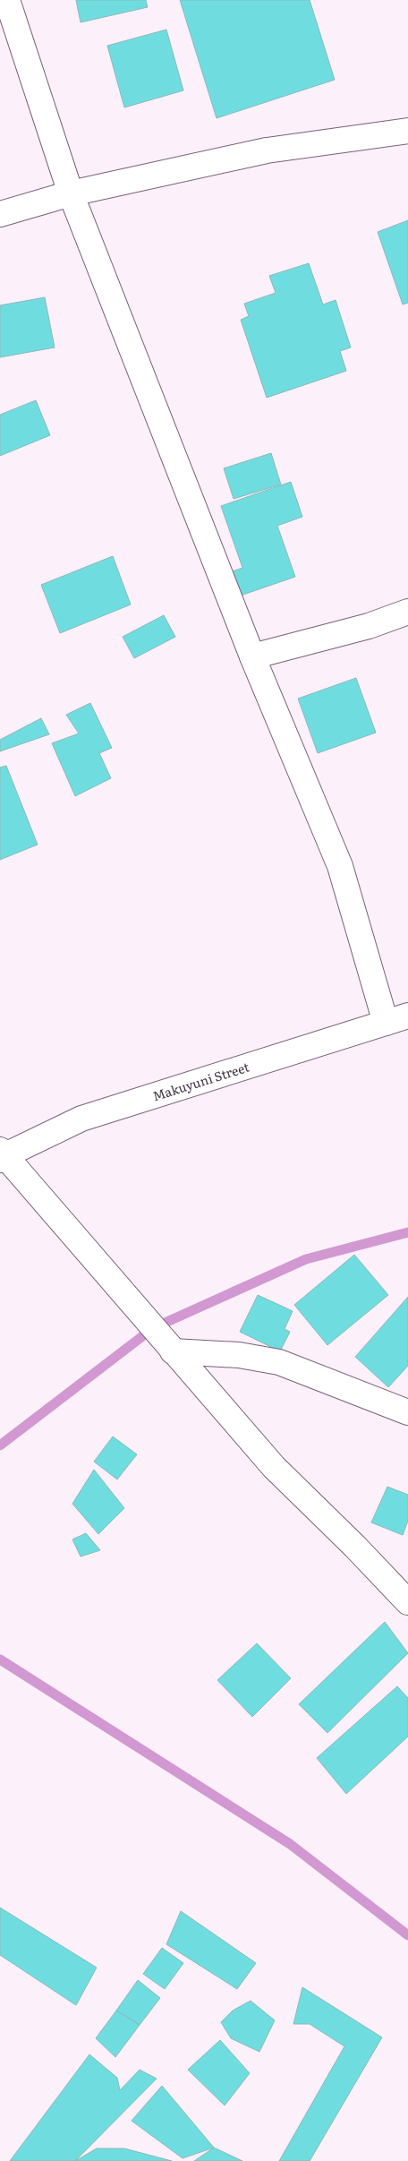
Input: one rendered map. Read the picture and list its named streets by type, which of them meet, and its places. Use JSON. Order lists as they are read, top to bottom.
{
  "streets": {
    "street": ["Makuyuni Street"]
  }
}
